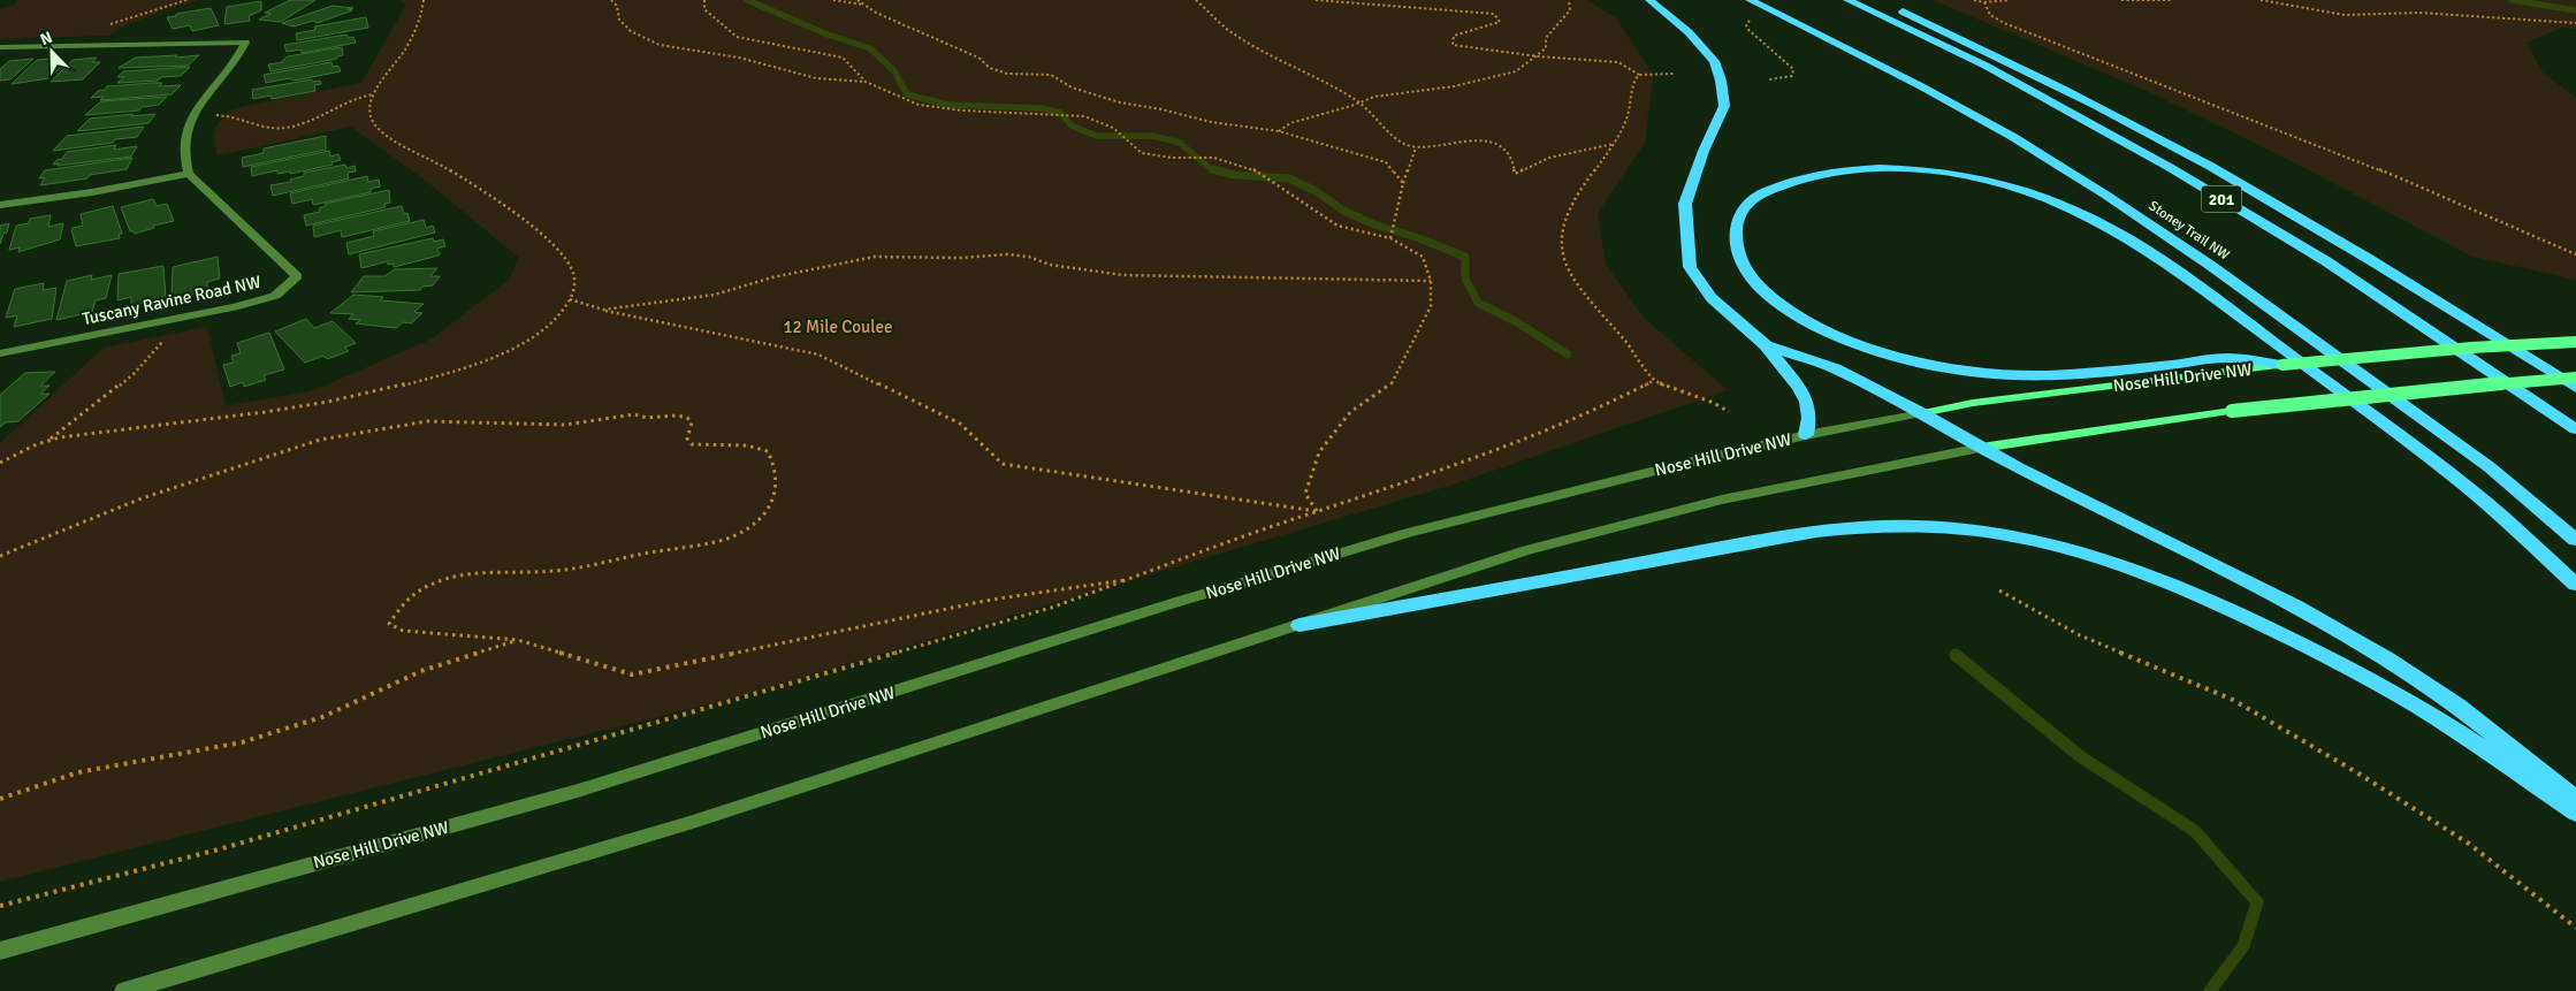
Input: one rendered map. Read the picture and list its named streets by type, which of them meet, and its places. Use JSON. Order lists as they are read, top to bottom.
{
  "streets": {
    "highway": ["201", "Stoney Trail NW"],
    "main road": ["Nose Hill Drive NW"],
    "street": ["Tuscany Ravine Road NW"]
  },
  "parks": ["12 Mile Coulee"],
  "north": "top left"
}
